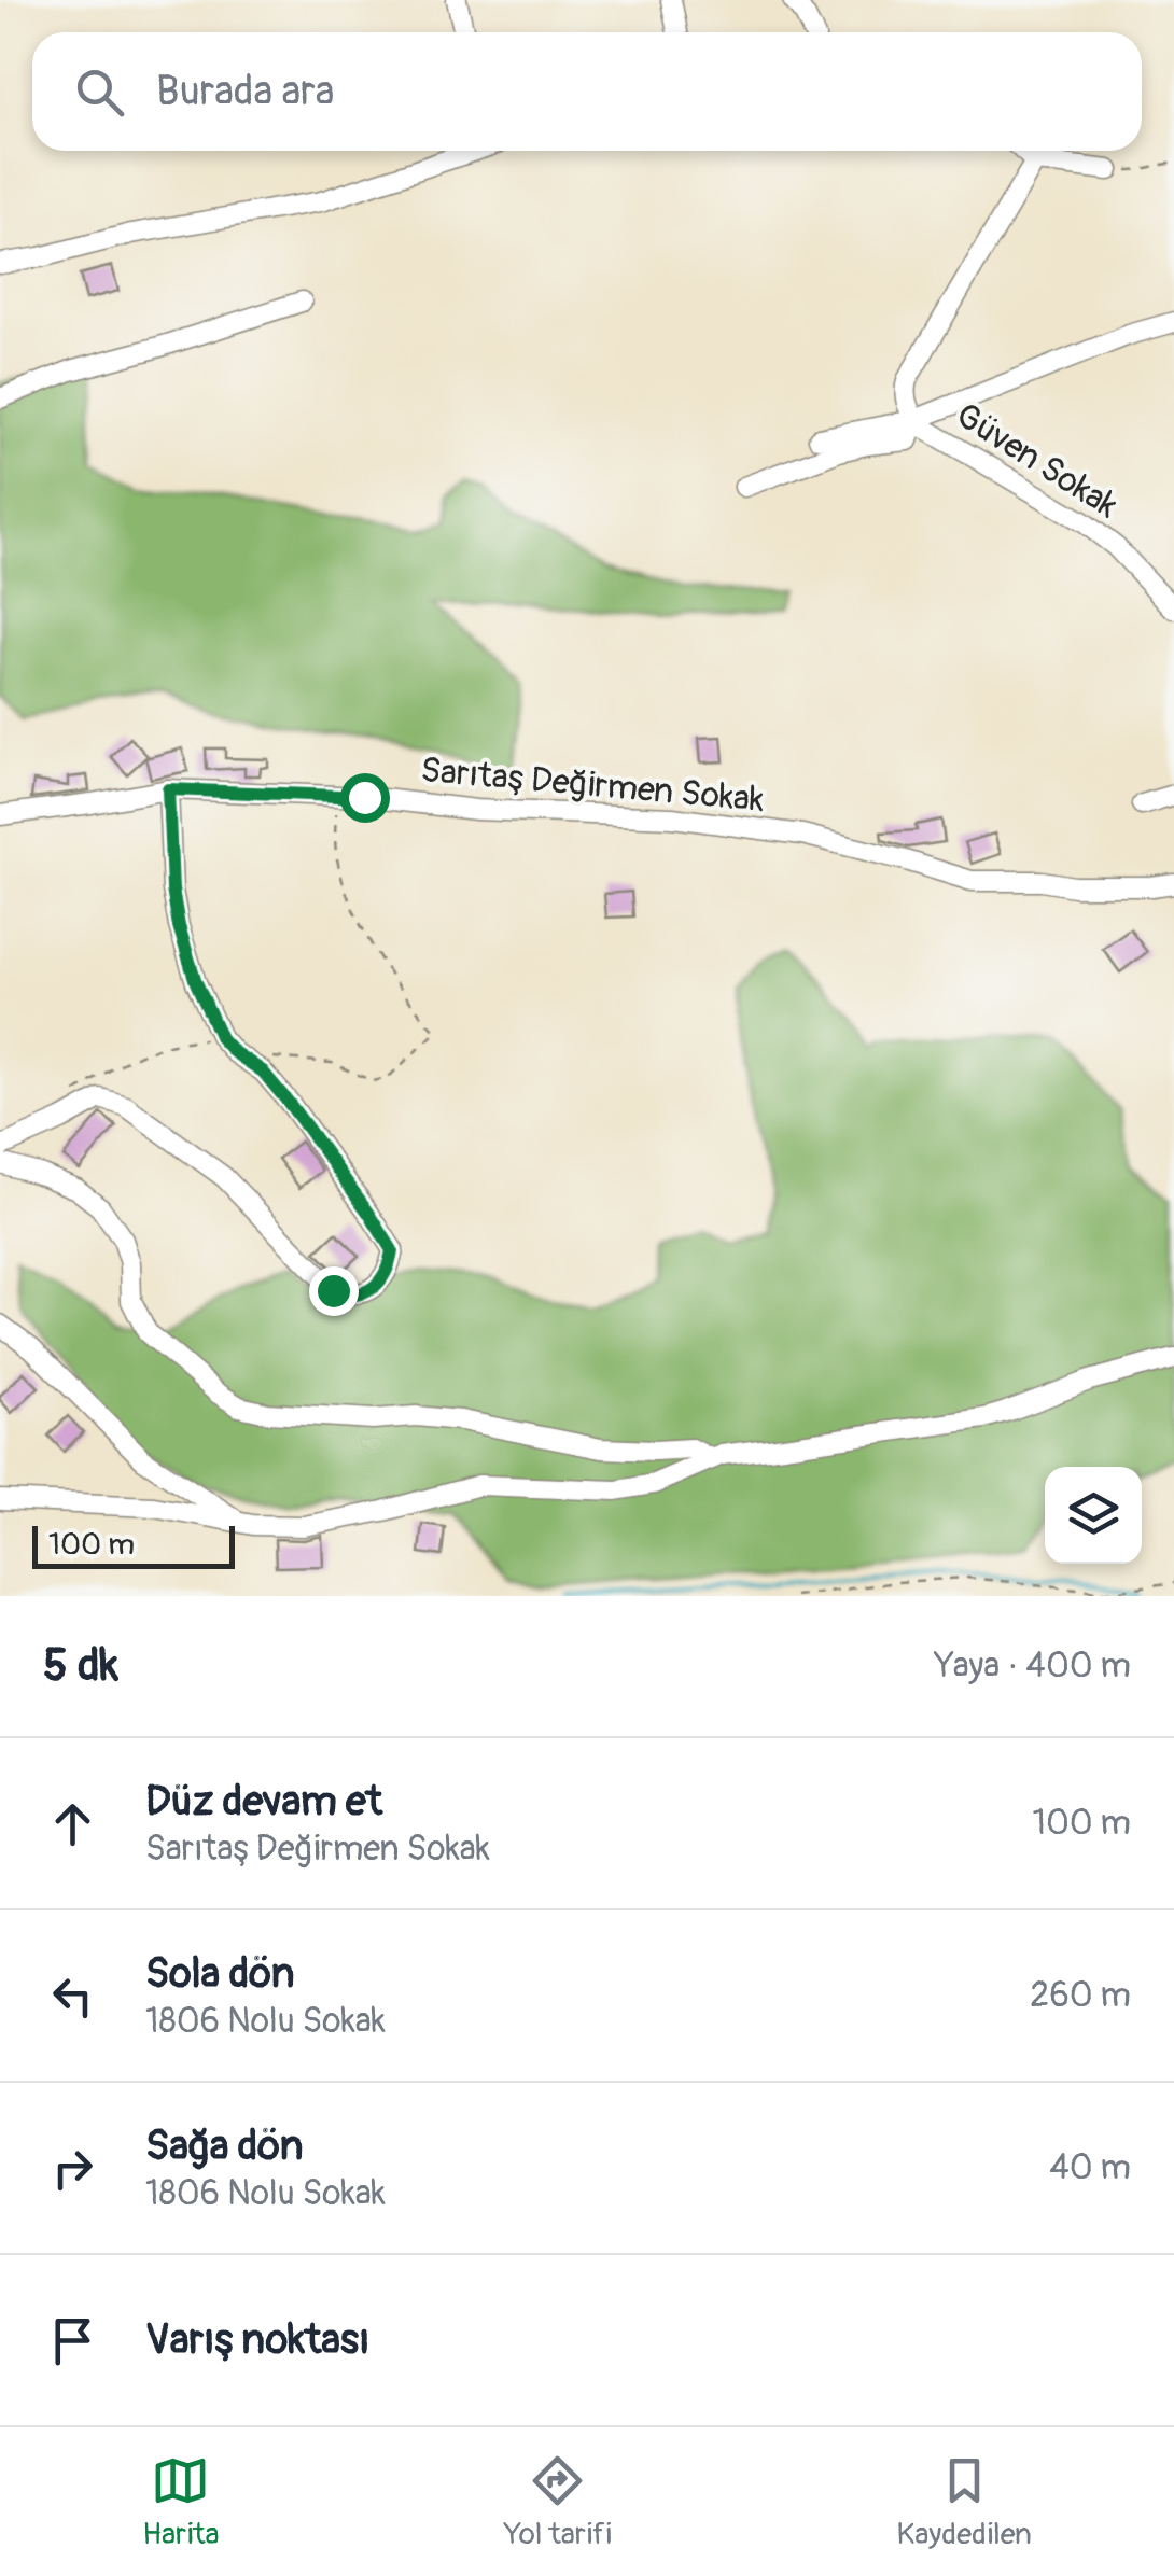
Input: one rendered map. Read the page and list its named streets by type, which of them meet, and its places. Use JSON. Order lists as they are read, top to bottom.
{
  "streets": {
    "street": ["Güven Sokak", "Sarıtaş Değirmen Sokak"]
  },
  "scale_bar": "100 m",
  "page": {
    "search": "Burada ara",
    "scale": "100 m",
    "heading": ["5 dk", "Yaya · 400 m"],
    "list": [
      ["Düz devam et", "Sarıtaş Değirmen Sokak", "100 m"],
      ["Sola dön", "1806 Nolu Sokak", "260 m"],
      ["Sağa dön", "1806 Nolu Sokak", "40 m"],
      "Varış noktası"
    ],
    "nav": ["Harita", "Yol tarifi", "Kaydedilen"]
  }
}
